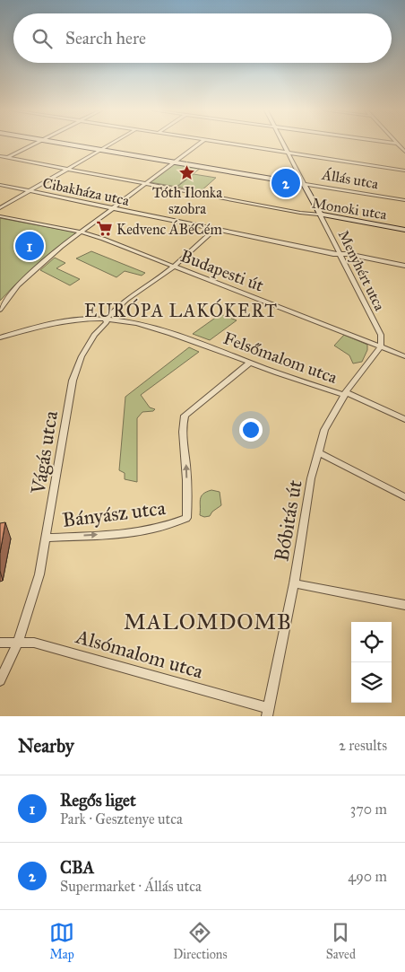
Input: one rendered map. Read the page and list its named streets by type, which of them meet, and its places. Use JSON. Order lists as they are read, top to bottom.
{
  "streets": {
    "street": [
      "Állás utca",
      "Cibakháza utca",
      "Monoki utca",
      "Budapesti út",
      "Menyhért utca",
      "Felsőmalom utca",
      "Vágás utca",
      "Bányász utca",
      "Bóbitás út",
      "Alsómalom utca"
    ]
  },
  "crossings": [
    ["Állás utca", "Menyhért utca"],
    ["Cibakháza utca", "Menyhért utca"],
    ["Cibakháza utca", "Vágás utca"],
    ["Monoki utca", "Menyhért utca"],
    ["Budapesti út", "Menyhért utca"],
    ["Budapesti út", "Vágás utca"],
    ["Budapesti út", "Bóbitás út"],
    ["Menyhért utca", "Bóbitás út"],
    ["Felsőmalom utca", "Vágás utca"],
    ["Felsőmalom utca", "Bányász utca"],
    ["Felsőmalom utca", "Bóbitás út"],
    ["Vágás utca", "Bányász utca"],
    ["Vágás utca", "Alsómalom utca"],
    ["Bóbitás út", "Alsómalom utca"]
  ],
  "one_way": ["Bányász utca"],
  "districts": ["EURÓPA LAKÓKERT", "MALOMDOMB"],
  "places": {
    "place": ["Tóth Ilonka szobra"],
    "supermarket": ["Kedvenc ÁBéCém"]
  },
  "page": {
    "search": "Search here",
    "pins": ["2", "1"],
    "heading": ["Nearby", "2 results"],
    "list": [
      {
        "mark": "1",
        "name": "Regős liget",
        "note": "Park · Gesztenye utca",
        "value": "370 m"
      },
      {
        "mark": "2",
        "name": "CBA",
        "note": "Supermarket · Állás utca",
        "value": "490 m"
      }
    ],
    "nav": ["Map", "Directions", "Saved"]
  }
}
